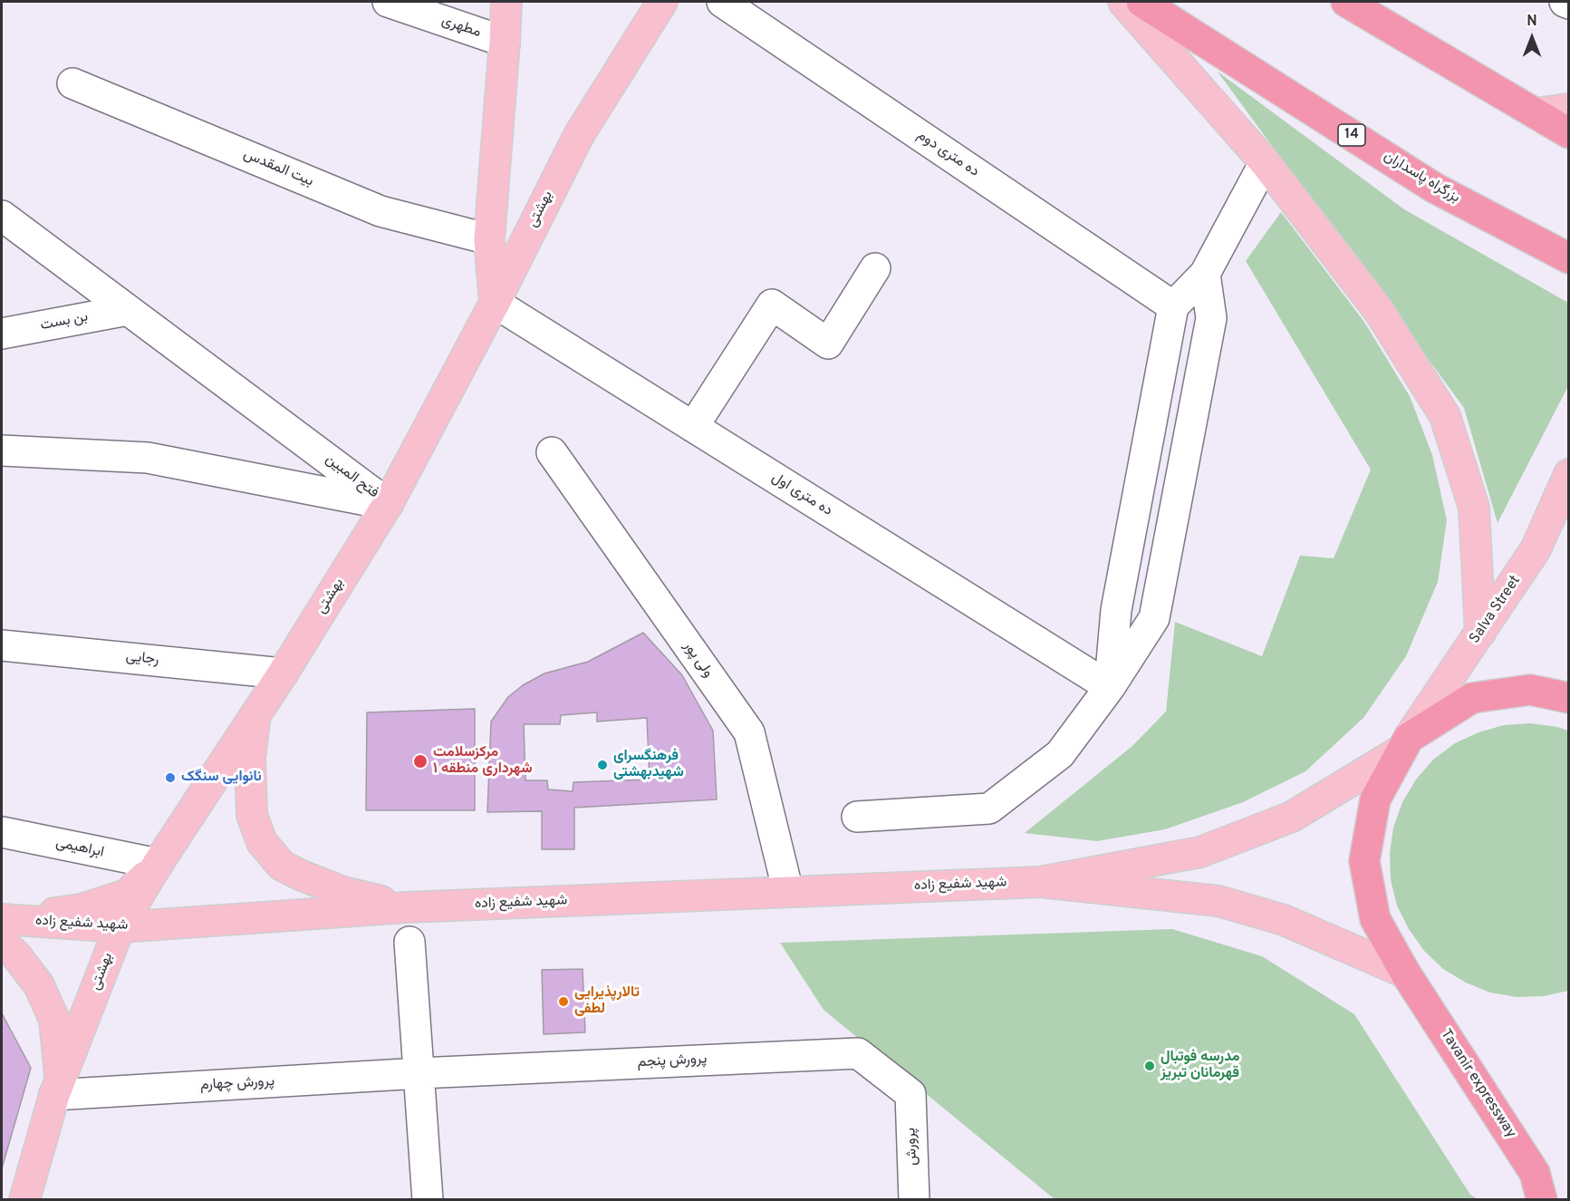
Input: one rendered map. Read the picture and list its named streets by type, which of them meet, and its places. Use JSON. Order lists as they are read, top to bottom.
{
  "streets": {
    "highway": ["14", "بزرگراه پاسداران", "Tavanir expressway"],
    "main road": ["بهشتی", "Salva Street", "شهید شفیع زاده"],
    "street": [
      "مطهری",
      "ده متری دوم",
      "بیت المقدس",
      "بن بست",
      "فتح المبین",
      "ده متری اول",
      "رجایی",
      "ولی پور",
      "ابراهیمی",
      "پرورش پنجم",
      "پرورش چهارم",
      "پرورش"
    ]
  },
  "crossings": [
    ["بهشتی", "فتح المبین"],
    ["بهشتی", "ده متری اول"],
    ["بهشتی", "رجایی"],
    ["بهشتی", "ابراهیمی"],
    ["بهشتی", "شهید شفیع زاده"],
    ["بهشتی", "پرورش چهارم"],
    ["بن بست", "فتح المبین"],
    ["Salva Street", "Tavanir expressway"],
    ["ولی پور", "شهید شفیع زاده"],
    ["ابراهیمی", "شهید شفیع زاده"],
    ["پرورش پنجم", "پرورش چهارم"],
    ["پرورش پنجم", "پرورش"]
  ],
  "places": [
    "مرکزسلامت شهرداری منطقه ۱",
    "فرهنگسرای شهیدبهشتی",
    "نانوایی سنگک",
    "تالارپذیرایی لطفی",
    "مدرسه فوتبال قهرمانان تبریز"
  ],
  "north": "top"
}
